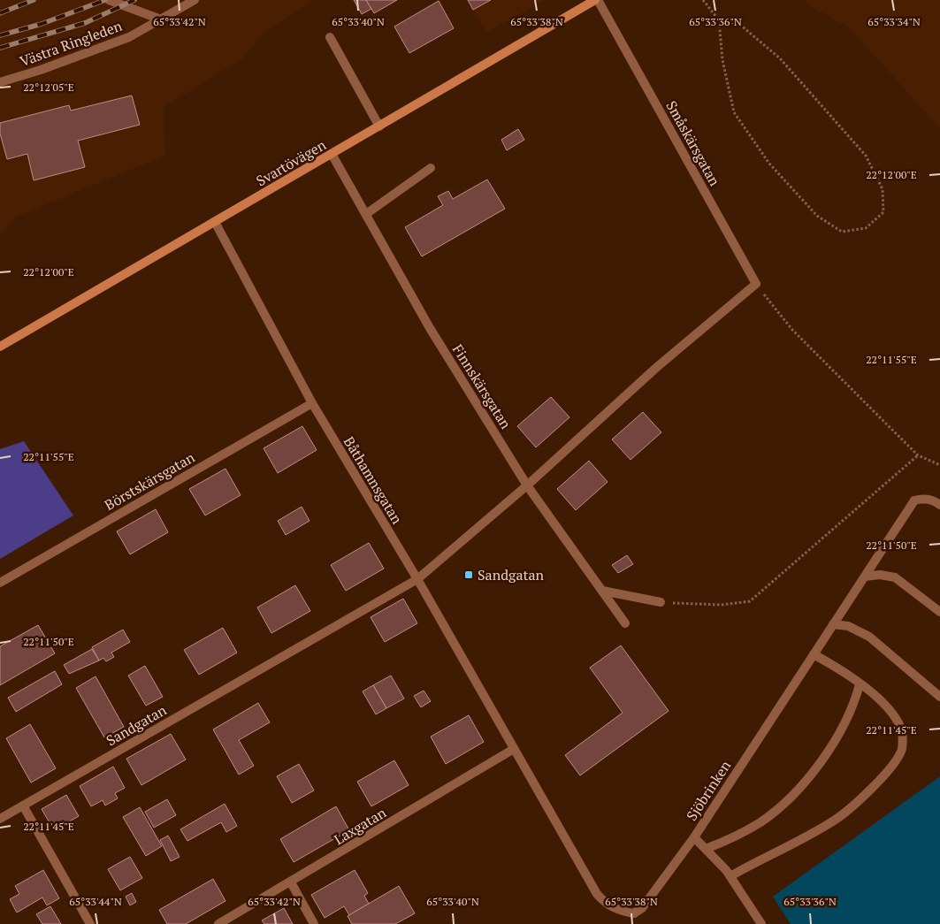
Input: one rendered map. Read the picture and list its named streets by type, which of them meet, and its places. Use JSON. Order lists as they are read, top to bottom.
{
  "streets": {
    "main road": ["Svartövägen"],
    "street": [
      "Västra Ringleden",
      "Småskärsgatan",
      "Finnskärsgatan",
      "Båthamnsgatan",
      "Börstskärsgatan",
      "Sandgatan",
      "Sjöbrinken",
      "Laxgatan"
    ]
  },
  "crossings": [
    ["Småskärsgatan", "Svartövägen"],
    ["Småskärsgatan", "Sandgatan"],
    ["Svartövägen", "Finnskärsgatan"],
    ["Svartövägen", "Båthamnsgatan"],
    ["Finnskärsgatan", "Sandgatan"],
    ["Båthamnsgatan", "Börstskärsgatan"],
    ["Båthamnsgatan", "Sandgatan"],
    ["Båthamnsgatan", "Sjöbrinken"],
    ["Båthamnsgatan", "Laxgatan"],
    ["Sjöbrinken", "Laxgatan"]
  ],
  "places": {
    "transit": ["Sandgatan"]
  },
  "coordinates": [
    "65°33'42\"N",
    "65°33'40\"N",
    "65°33'38\"N",
    "65°33'36\"N",
    "65°33'34\"N",
    "22°12'05\"E",
    "22°12'00\"E",
    "22°11'55\"E",
    "22°11'50\"E",
    "22°11'45\"E",
    "65°33'44\"N"
  ]
}
